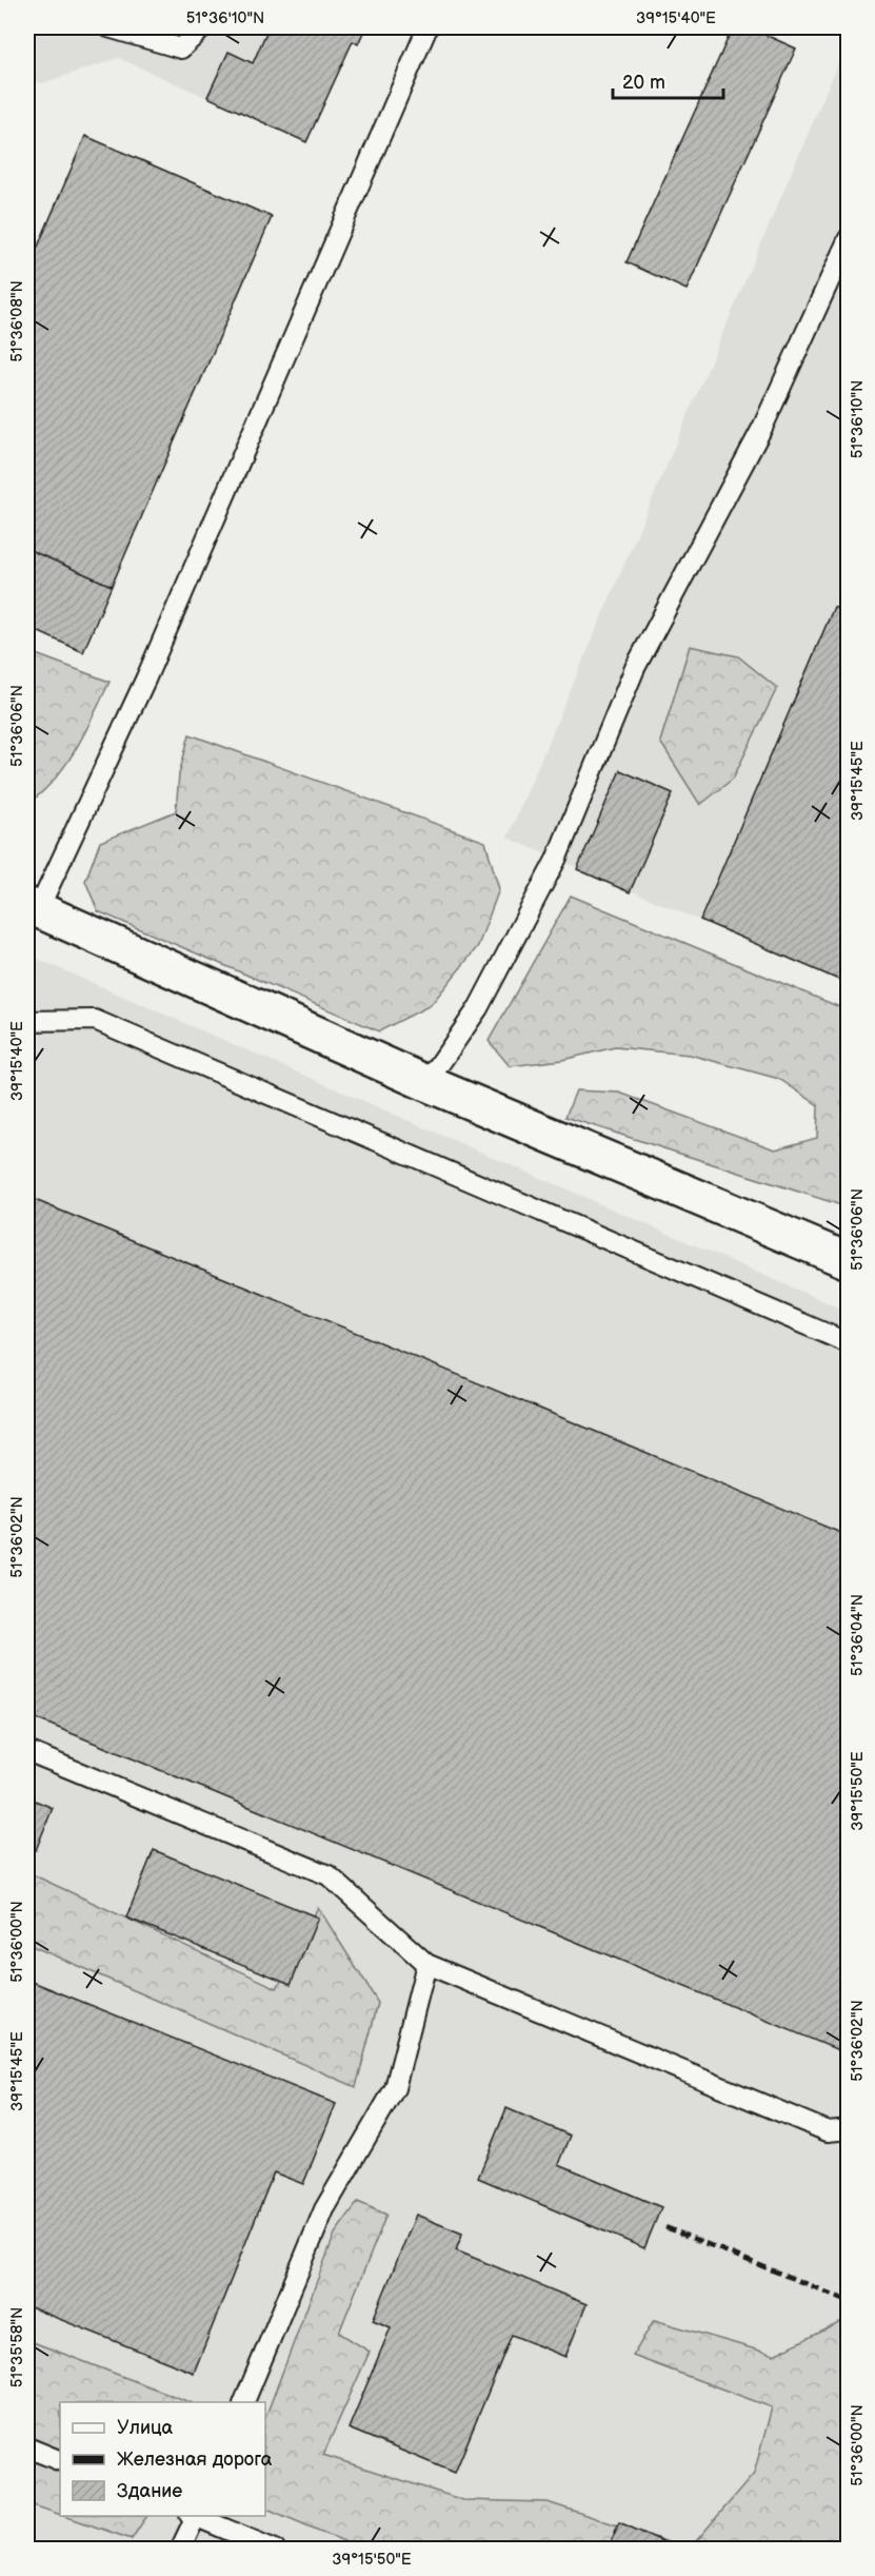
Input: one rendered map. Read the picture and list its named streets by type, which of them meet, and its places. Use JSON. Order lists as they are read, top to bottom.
{
  "legend": ["Улица", "Железная дорога", "Здание"],
  "scale_bar": "20 m",
  "coordinates": [
    "51°36'10\"N",
    "39°15'40\"E",
    "51°36'08\"N",
    "51°36'06\"N",
    "39°15'45\"E",
    "51°36'02\"N",
    "51°36'04\"N",
    "39°15'50\"E",
    "51°36'00\"N",
    "51°35'58\"N"
  ]
}
